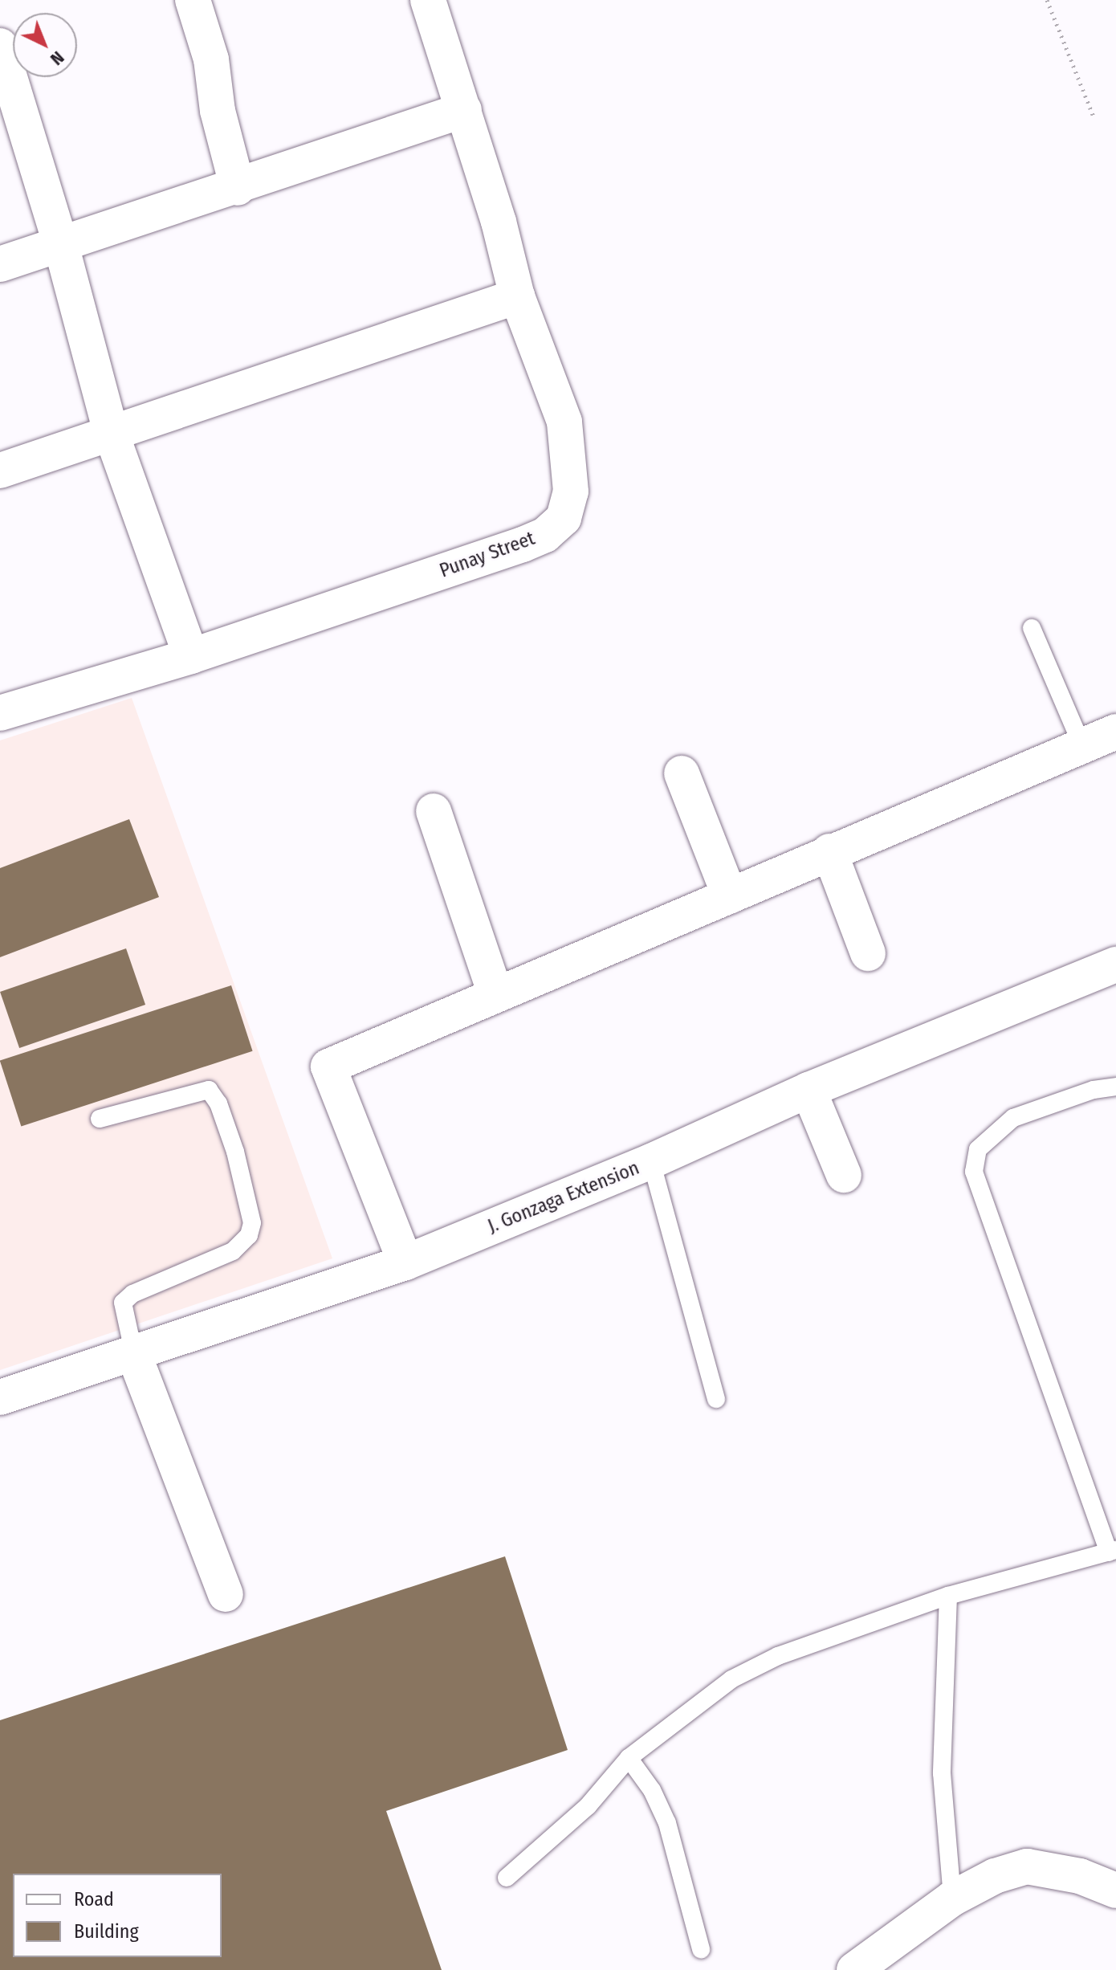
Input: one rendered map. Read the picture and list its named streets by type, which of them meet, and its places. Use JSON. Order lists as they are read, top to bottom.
{
  "streets": {
    "street": ["Punay Street", "J. Gonzaga Extension"]
  },
  "legend": ["Road", "Building"],
  "north": "bottom right"
}
